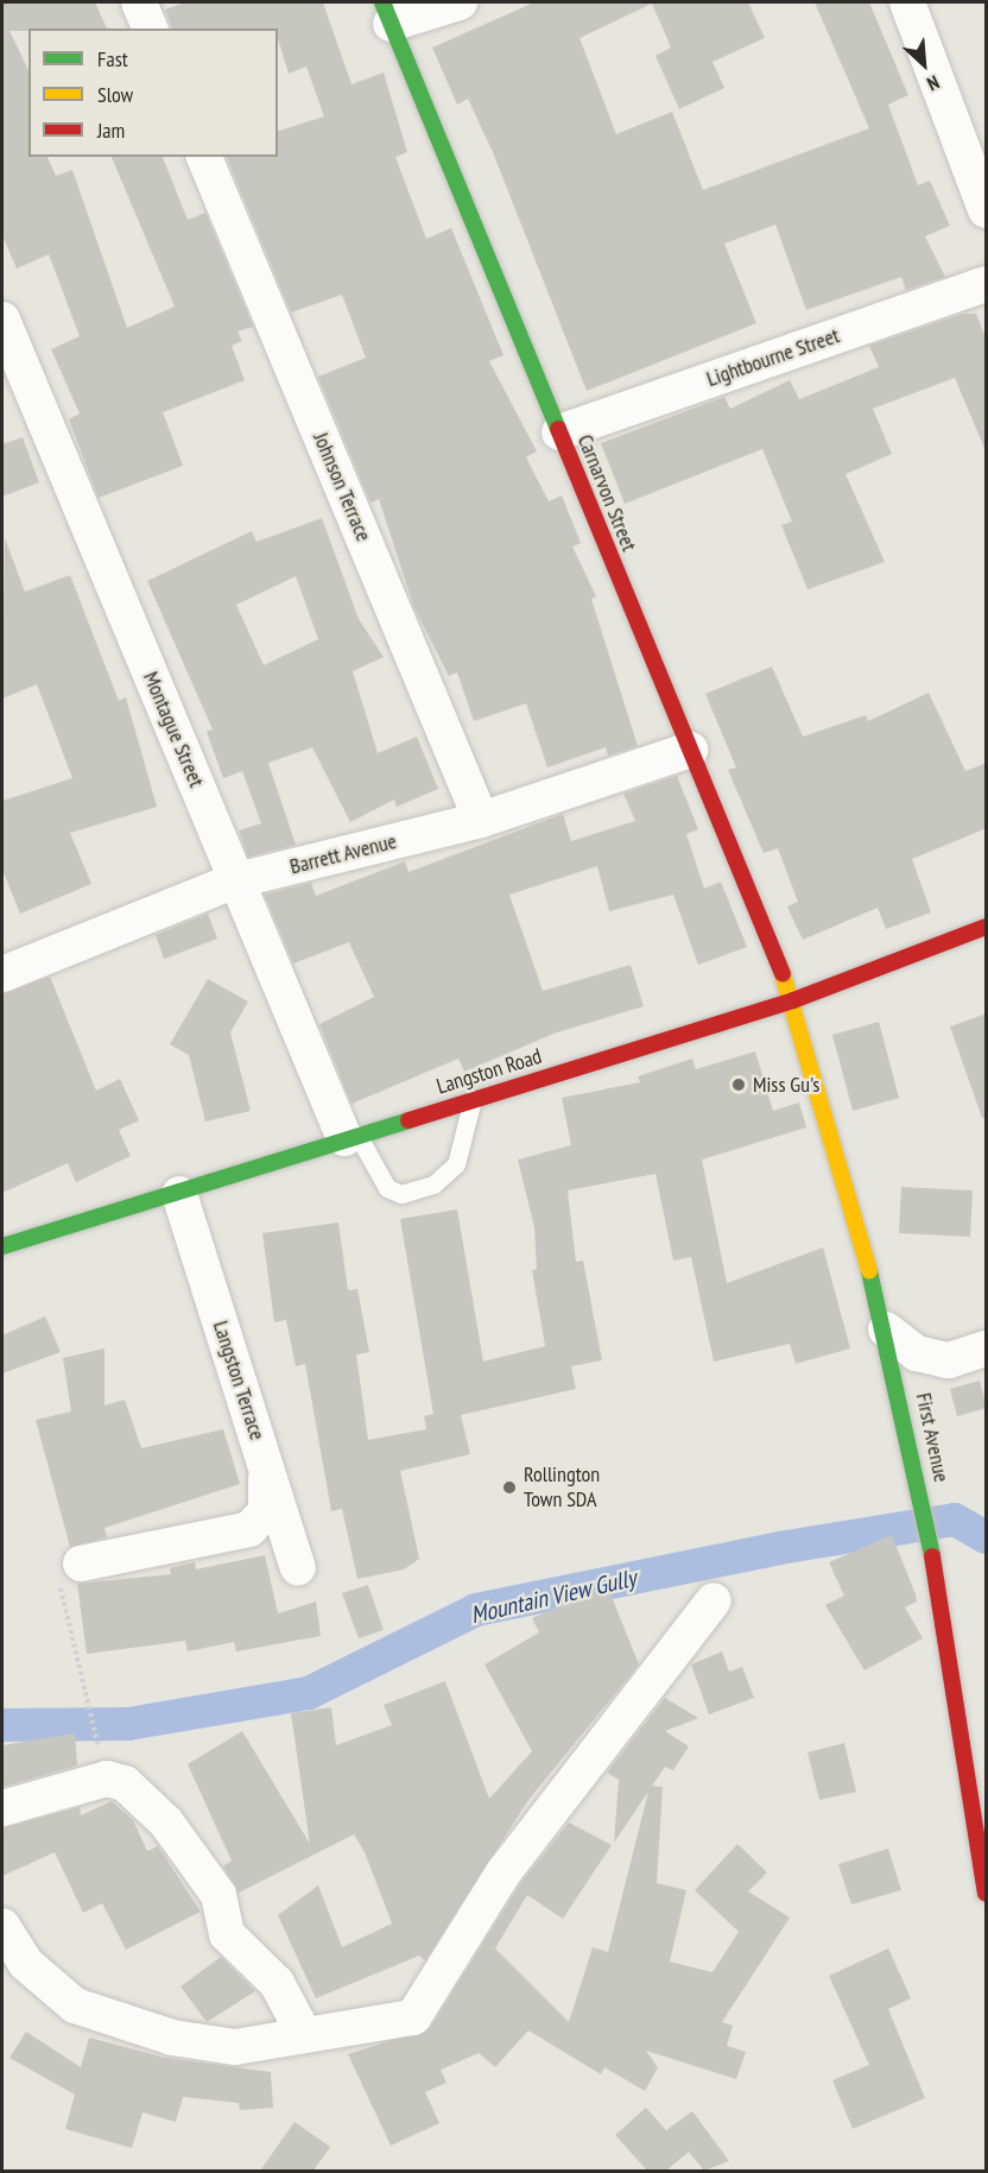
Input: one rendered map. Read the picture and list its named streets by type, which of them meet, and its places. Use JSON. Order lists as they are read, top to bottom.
{
  "streets": {
    "street": [
      "Lightbourne Street",
      "Johnson Terrace",
      "Carnarvon Street",
      "Montague Street",
      "Barrett Avenue",
      "Langston Road",
      "Langston Terrace",
      "First Avenue"
    ]
  },
  "crossings": [
    ["Lightbourne Street", "Carnarvon Street"],
    ["Johnson Terrace", "Barrett Avenue"],
    ["Carnarvon Street", "Barrett Avenue"],
    ["Carnarvon Street", "Langston Road"],
    ["Carnarvon Street", "First Avenue"],
    ["Montague Street", "Barrett Avenue"],
    ["Montague Street", "Langston Road"],
    ["Langston Road", "Langston Terrace"],
    ["Langston Road", "First Avenue"]
  ],
  "water": ["Mountain View Gully"],
  "places": ["Miss Gu's", "Rollington Town SDA"],
  "legend": ["Fast", "Slow", "Jam"],
  "north": "bottom right"
}
